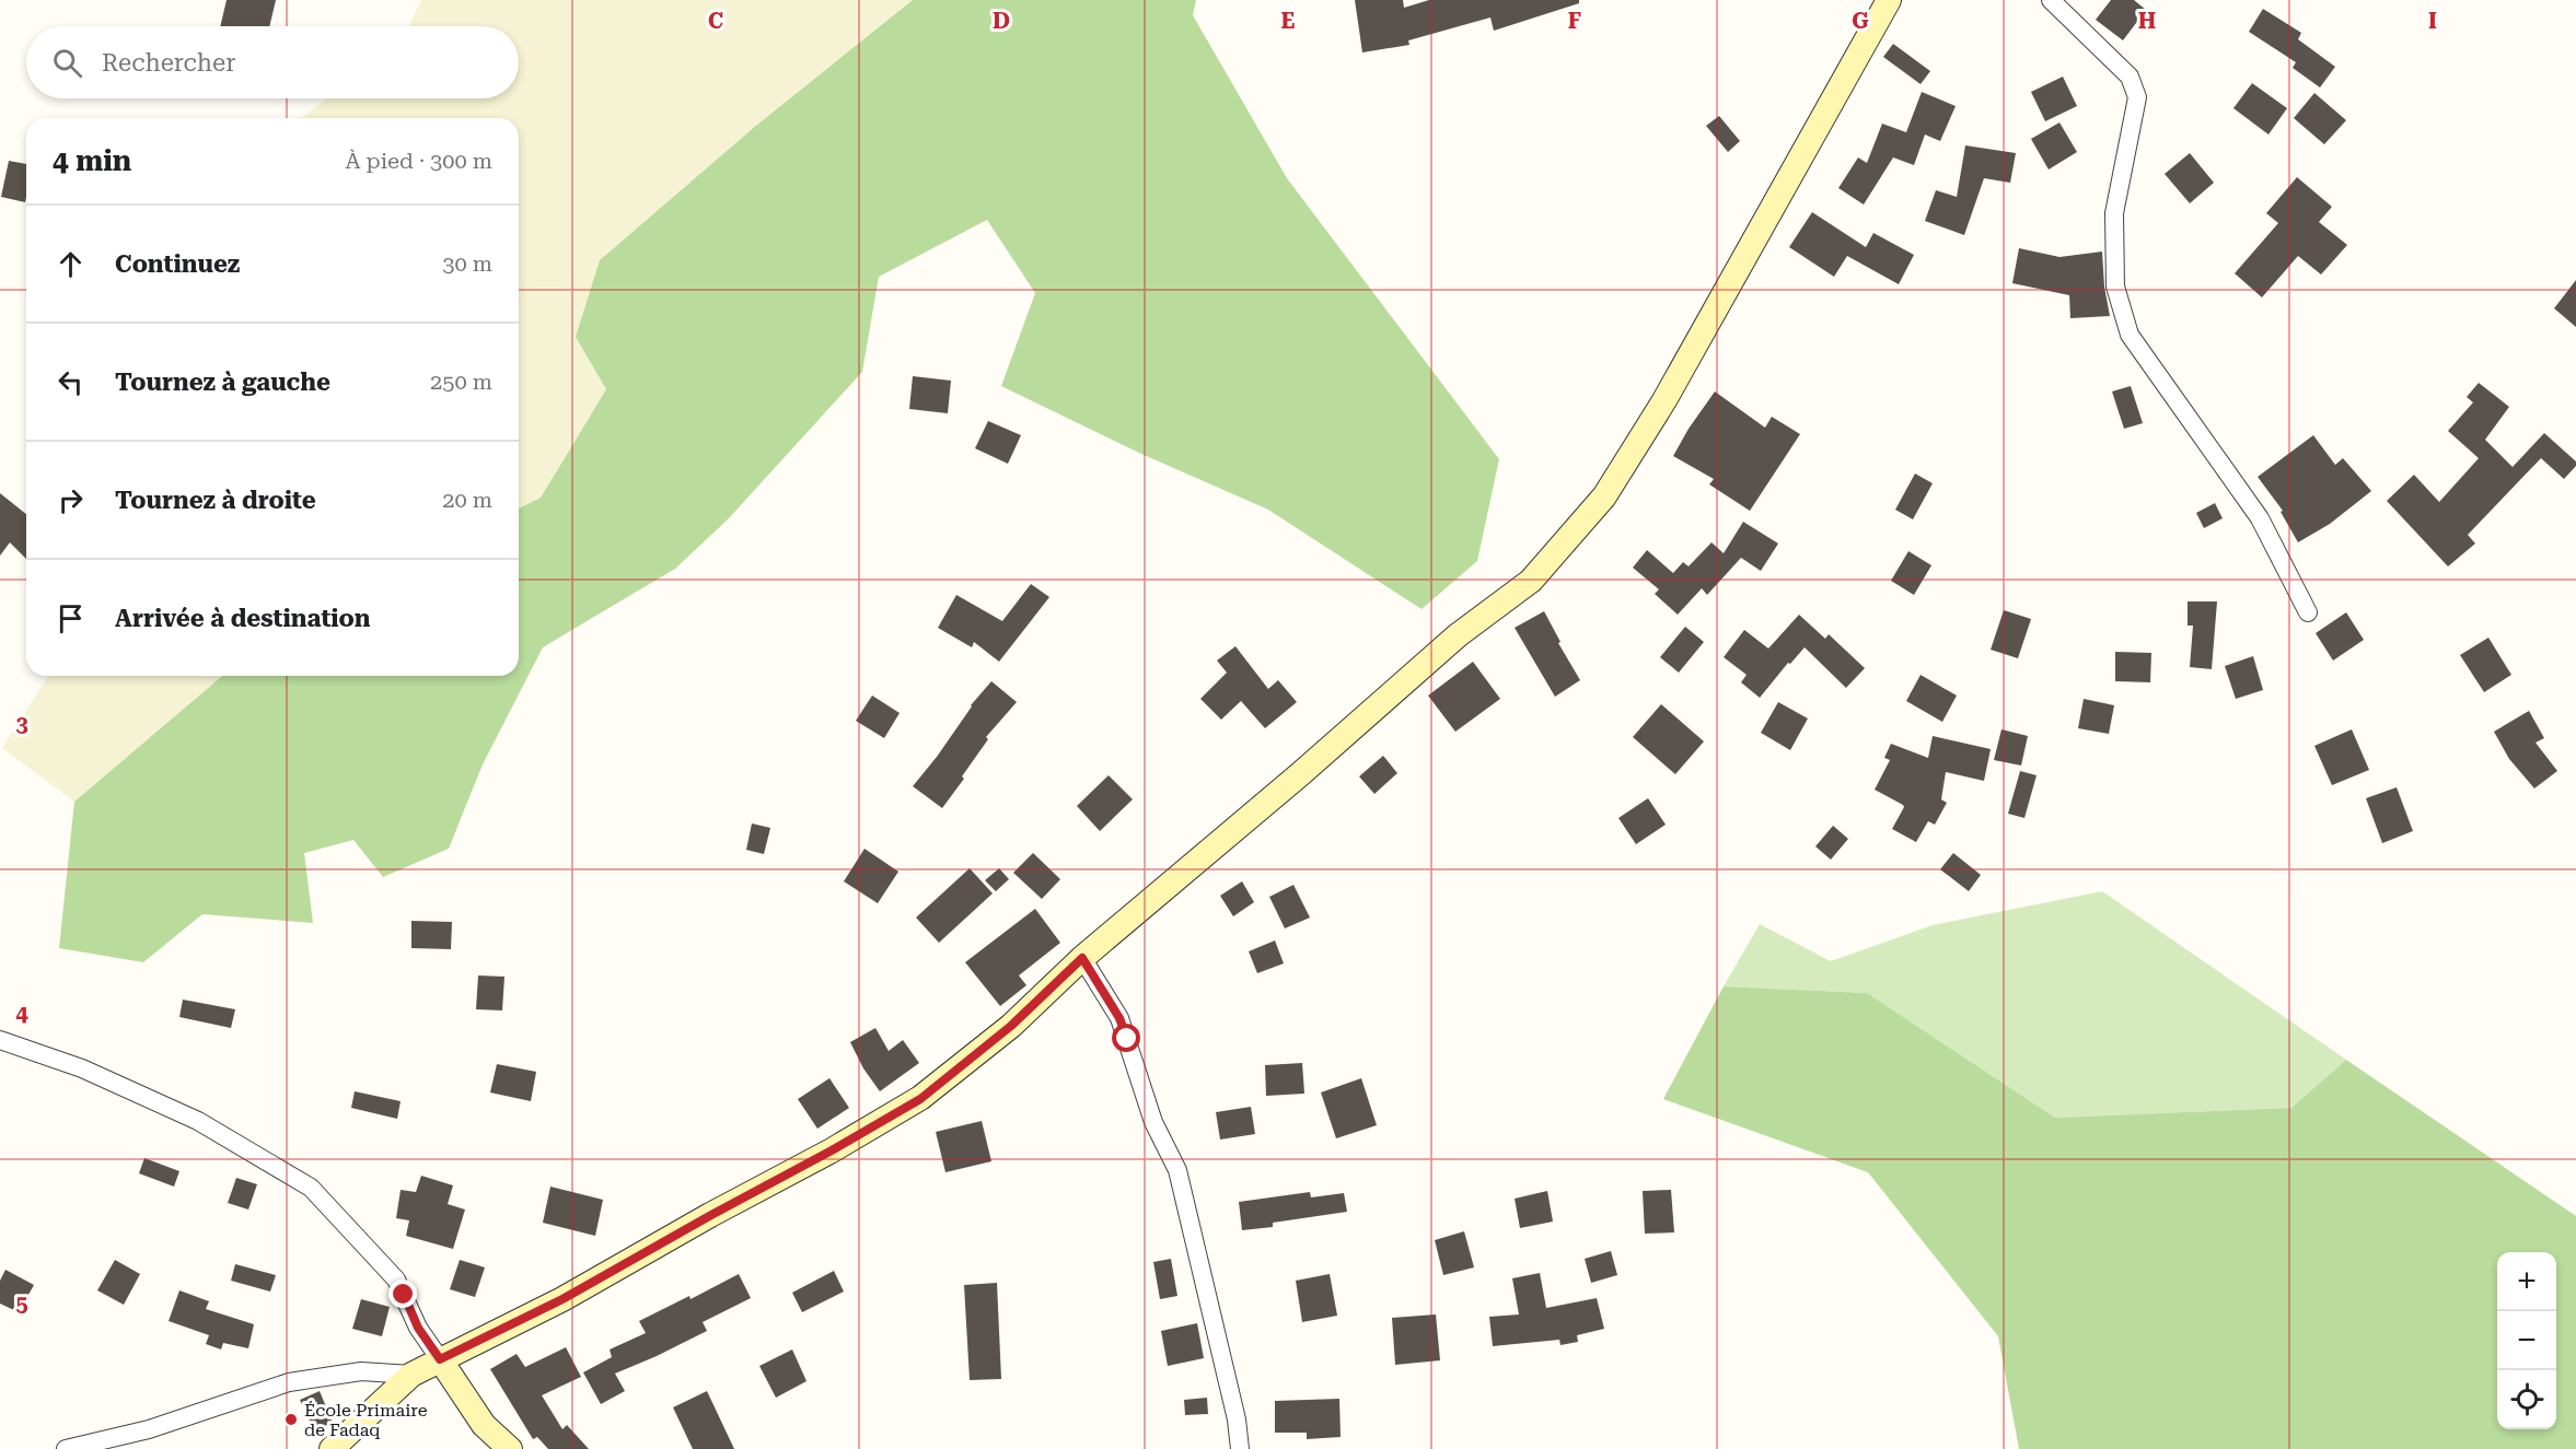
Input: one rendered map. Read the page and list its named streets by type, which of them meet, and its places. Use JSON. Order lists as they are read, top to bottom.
{
  "places": ["École Primaire de Fadaq"],
  "page": {
    "search": "Rechercher",
    "heading": ["4 min", "À pied · 300 m"],
    "list": [
      ["Continuez", "30 m"],
      ["Tournez à gauche", "250 m"],
      ["Tournez à droite", "20 m"],
      "Arrivée à destination"
    ],
    "map_buttons": ["+", "−"]
  },
  "grid": {
    "columns": [
      "C",
      "D",
      "E",
      "F",
      "G",
      "H",
      "I"
    ],
    "rows": ["3", "4", "5"]
  }
}
